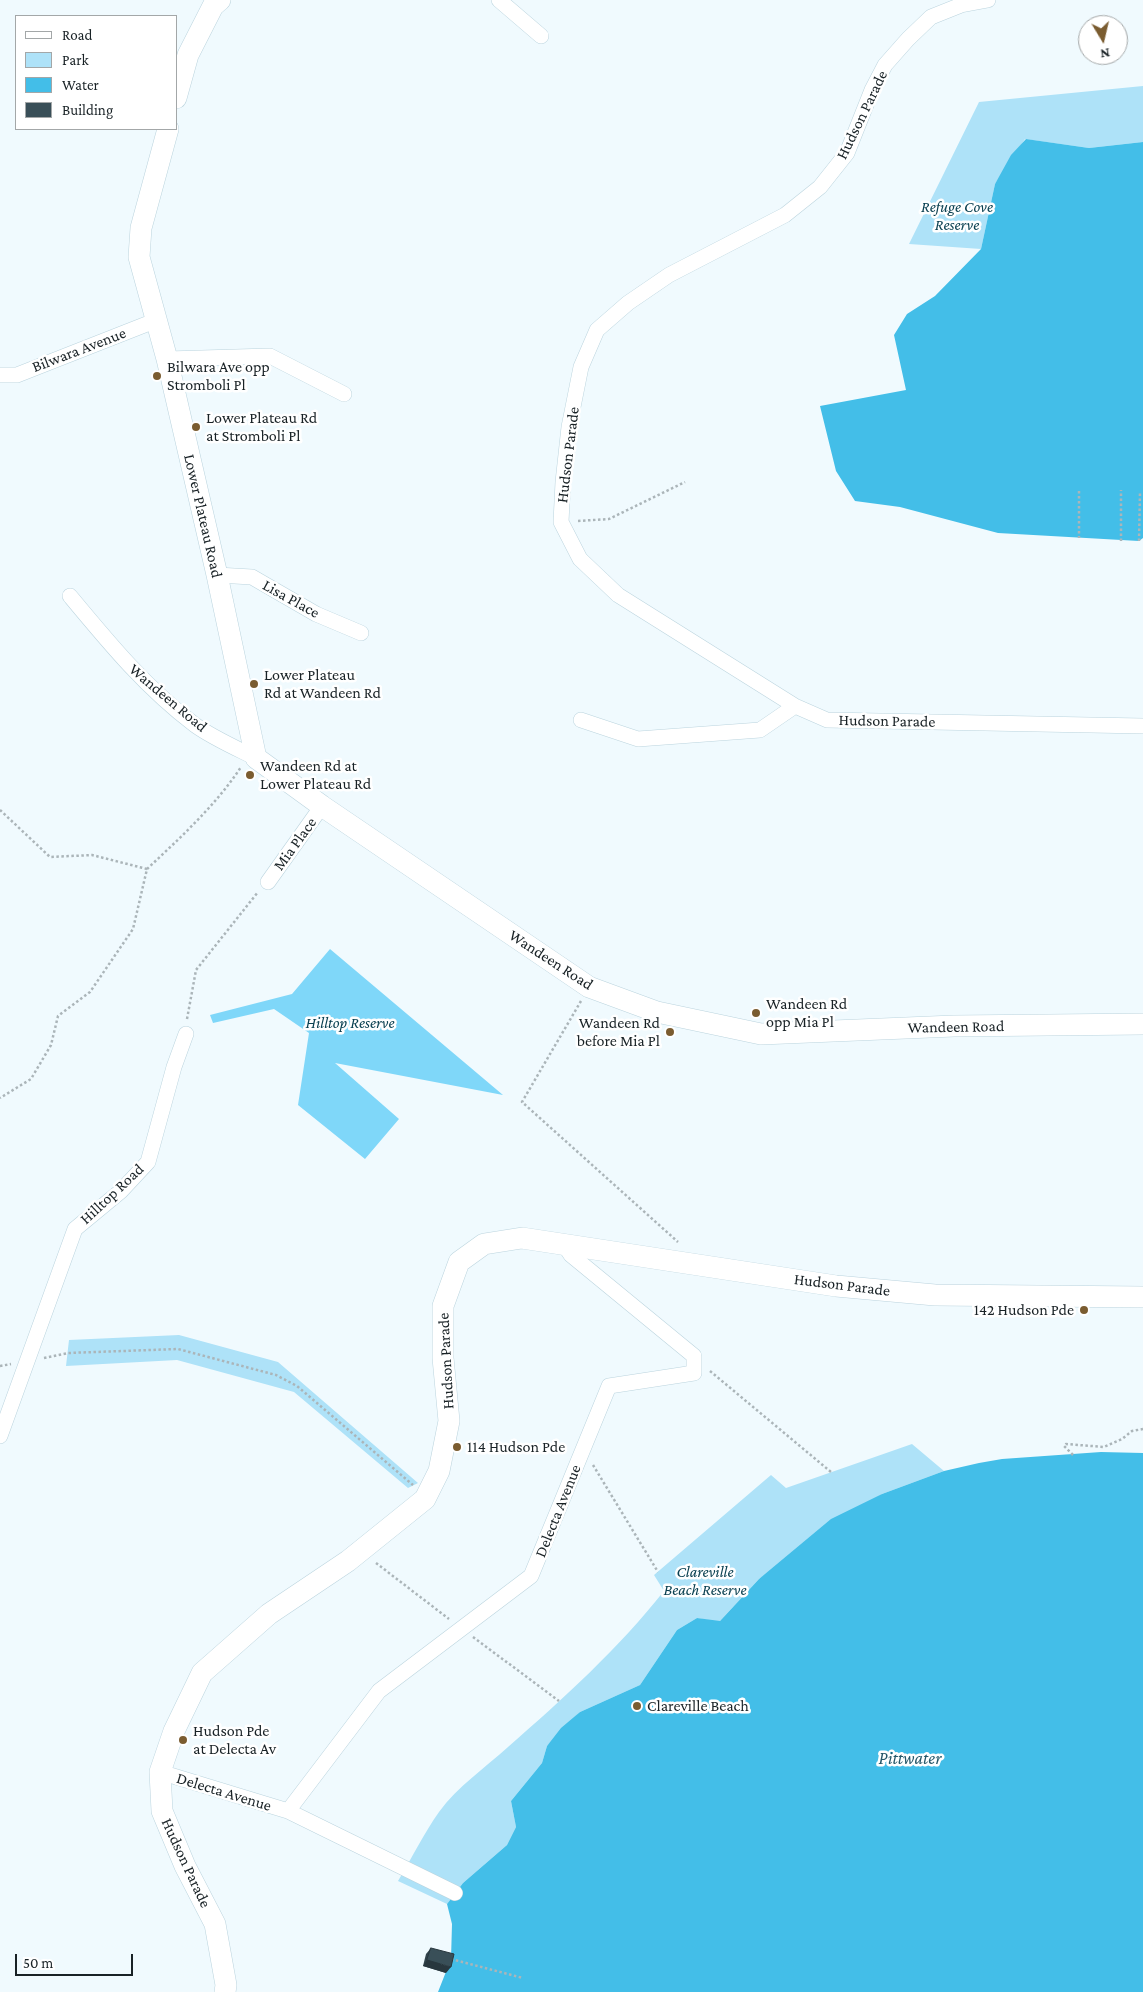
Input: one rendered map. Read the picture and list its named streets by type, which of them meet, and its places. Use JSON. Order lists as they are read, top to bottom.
{
  "streets": {
    "street": [
      "Hudson Parade",
      "Bilwara Avenue",
      "Lower Plateau Road",
      "Lisa Place",
      "Wandeen Road",
      "Mia Place",
      "Hilltop Road",
      "Delecta Avenue"
    ]
  },
  "crossings": [
    ["Hudson Parade", "Delecta Avenue"],
    ["Bilwara Avenue", "Lower Plateau Road"],
    ["Lower Plateau Road", "Lisa Place"],
    ["Lower Plateau Road", "Wandeen Road"],
    ["Wandeen Road", "Mia Place"]
  ],
  "water": ["Pittwater"],
  "parks": ["Refuge Cove Reserve", "Hilltop Reserve", "Clareville Beach Reserve"],
  "places": [
    "Bilwara Ave opp Stromboli Pl",
    "Lower Plateau Rd at Stromboli Pl",
    "Lower Plateau Rd at Wandeen Rd",
    "Wandeen Rd at Lower Plateau Rd",
    "Wandeen Rd opp Mia Pl",
    "Wandeen Rd before Mia Pl",
    "142 Hudson Pde",
    "114 Hudson Pde",
    "Clareville Beach",
    "Hudson Pde at Delecta Av"
  ],
  "legend": [
    "Road",
    "Park",
    "Water",
    "Building"
  ],
  "scale_bar": "50 m",
  "north": "bottom"
}
